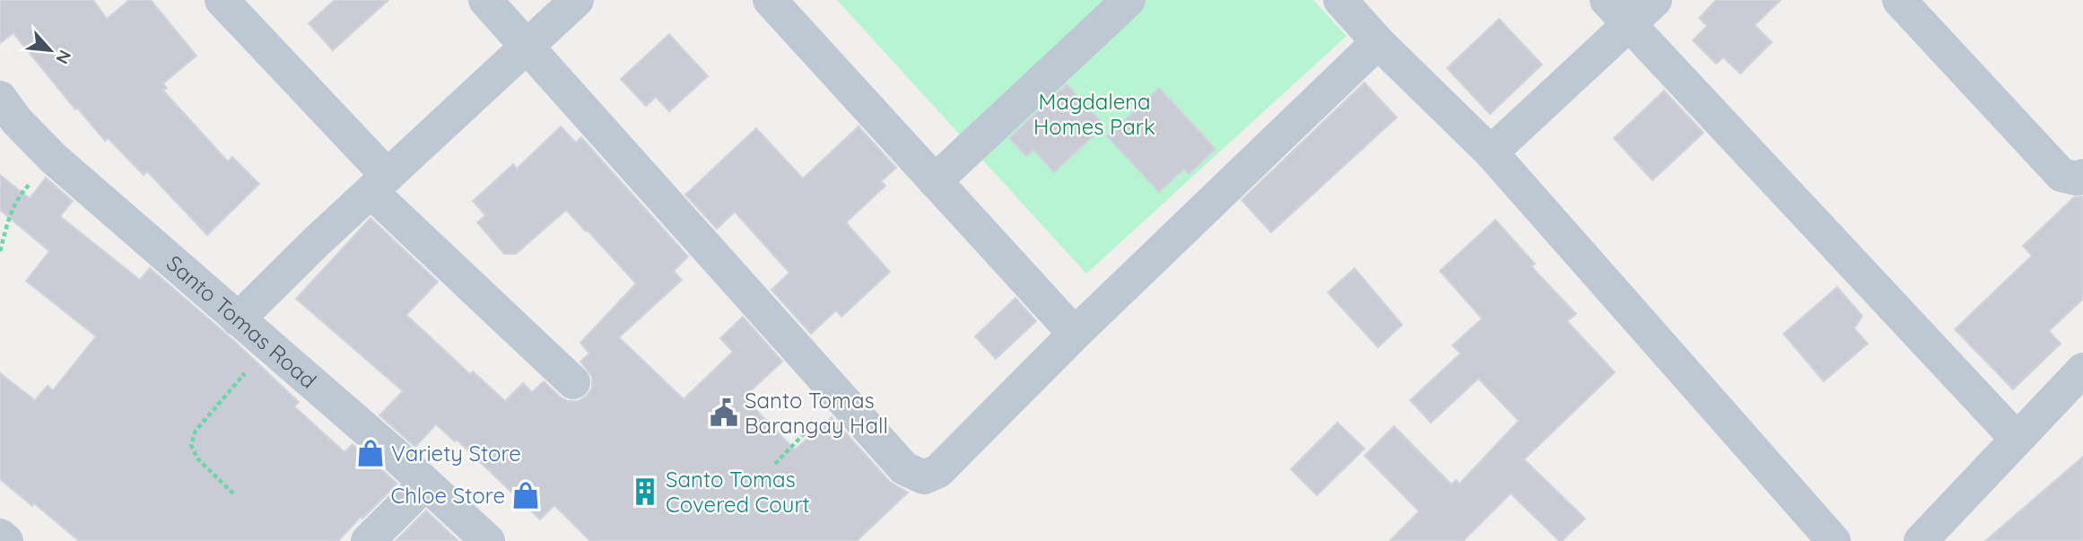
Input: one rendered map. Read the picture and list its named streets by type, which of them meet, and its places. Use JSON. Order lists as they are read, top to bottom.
{
  "streets": {
    "street": ["Santo Tomas Road"]
  },
  "parks": ["Magdalena Homes Park"],
  "places": {
    "public building": ["Santo Tomas Barangay Hall"],
    "shop": ["Variety Store", "Chloe Store"],
    "building": ["Santo Tomas Covered Court"]
  },
  "north": "bottom right"
}
